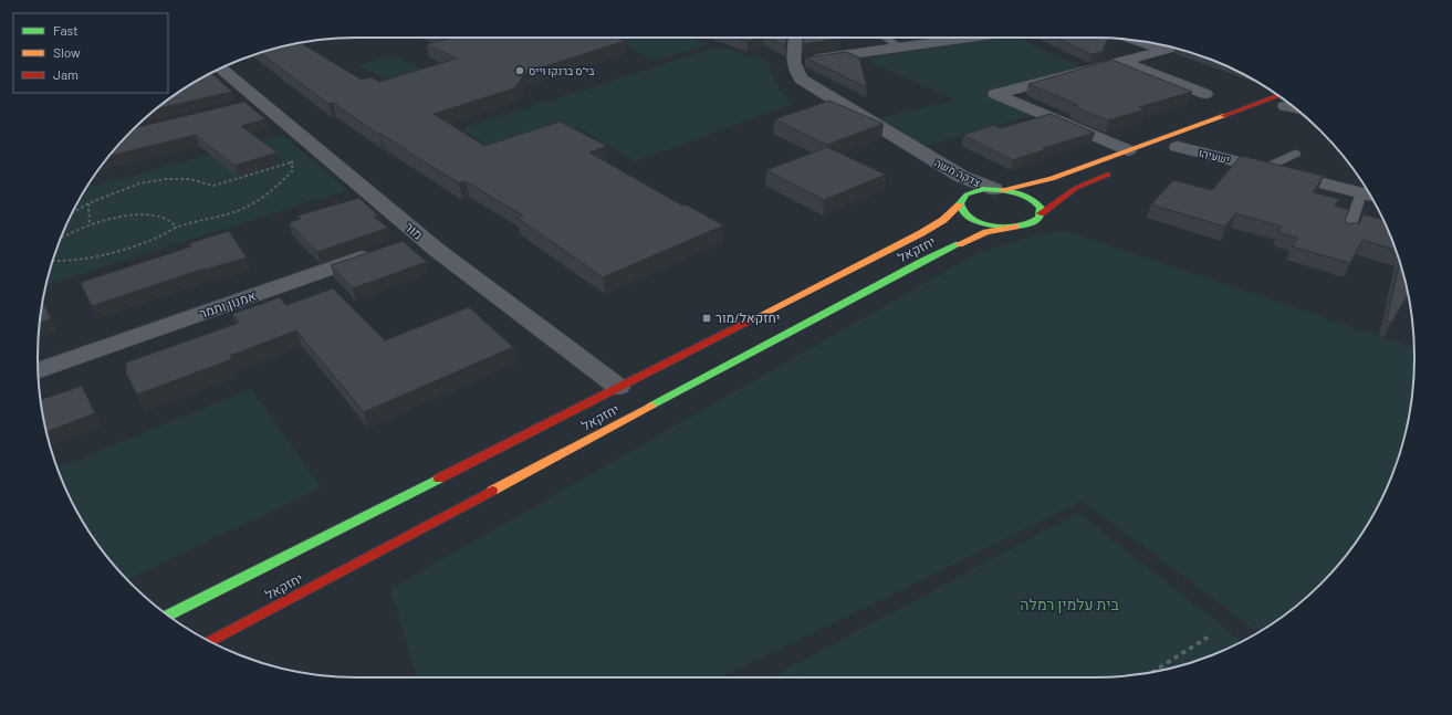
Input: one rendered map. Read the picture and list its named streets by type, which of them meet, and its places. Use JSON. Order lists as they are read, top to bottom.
{
  "streets": {
    "street": [
      "ישעיהו",
      "צדקה משה",
      "מור",
      "יחזקאל",
      "אמנון ותמר"
    ]
  },
  "crossings": [
    ["צדקה משה", "יחזקאל"],
    ["מור", "יחזקאל"],
    ["מור", "אמנון ותמר"]
  ],
  "parks": ["בית עלמין רמלה"],
  "places": {
    "other": ["בי\"ס ברנקו וייס"],
    "transit": ["יחזקאל/מור"]
  },
  "legend": ["Fast", "Slow", "Jam"]
}
